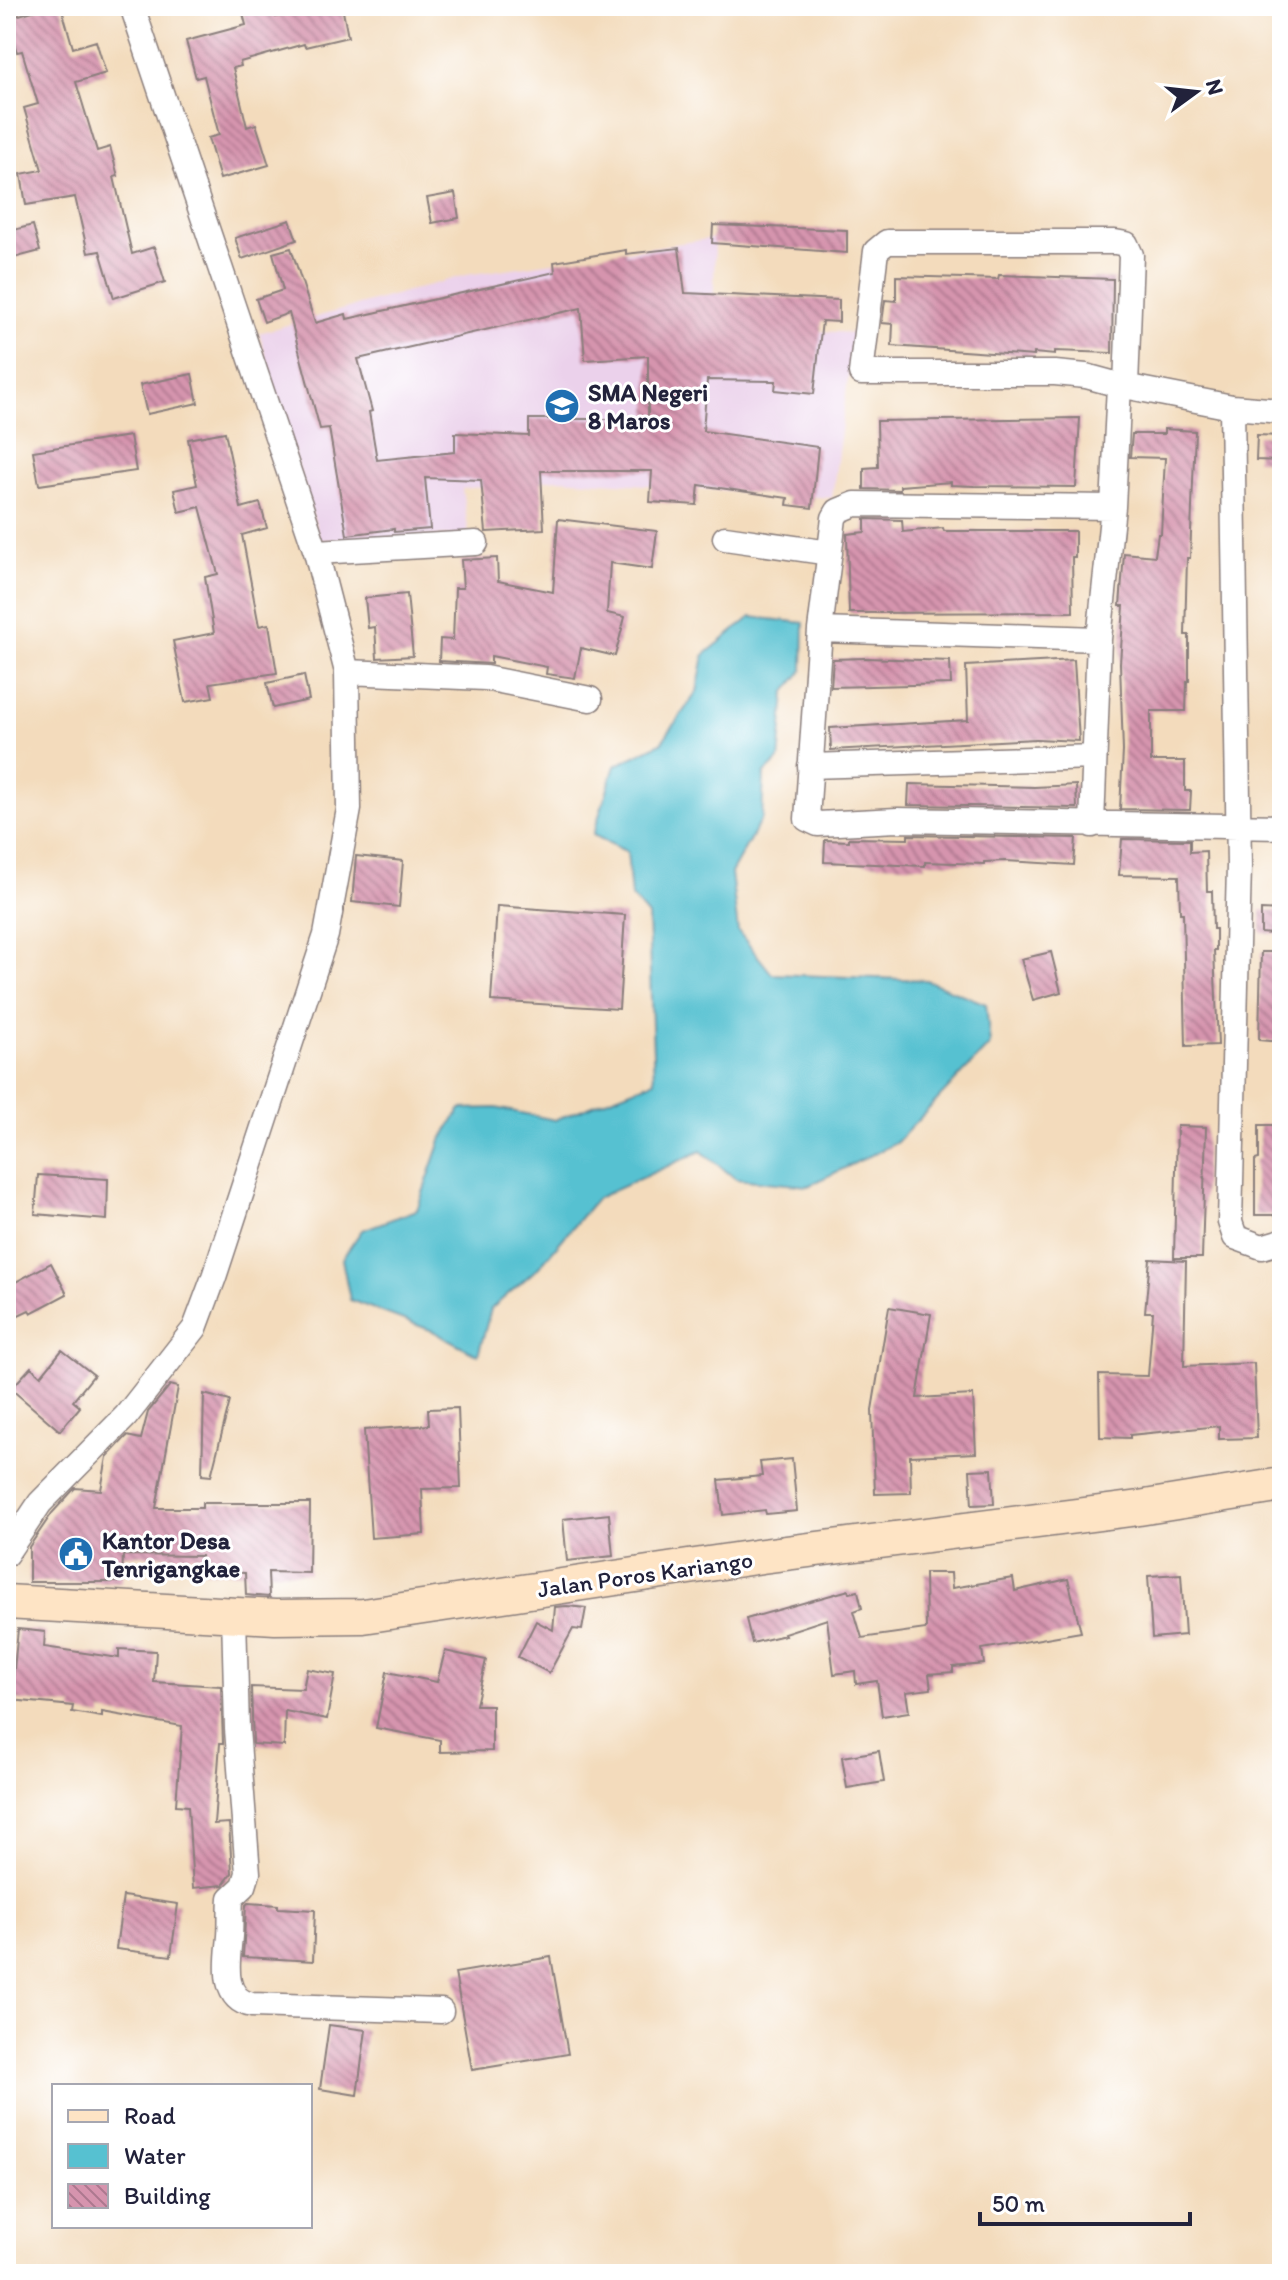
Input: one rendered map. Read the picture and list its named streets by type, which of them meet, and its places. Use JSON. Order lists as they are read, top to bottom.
{
  "streets": {
    "main road": ["Jalan Poros Kariango"]
  },
  "places": {
    "school or university": ["SMA Negeri 8 Maros"],
    "public building": ["Kantor Desa Tenrigangkae"]
  },
  "legend": ["Road", "Water", "Building"],
  "scale_bar": "50 m",
  "north": "right"
}
